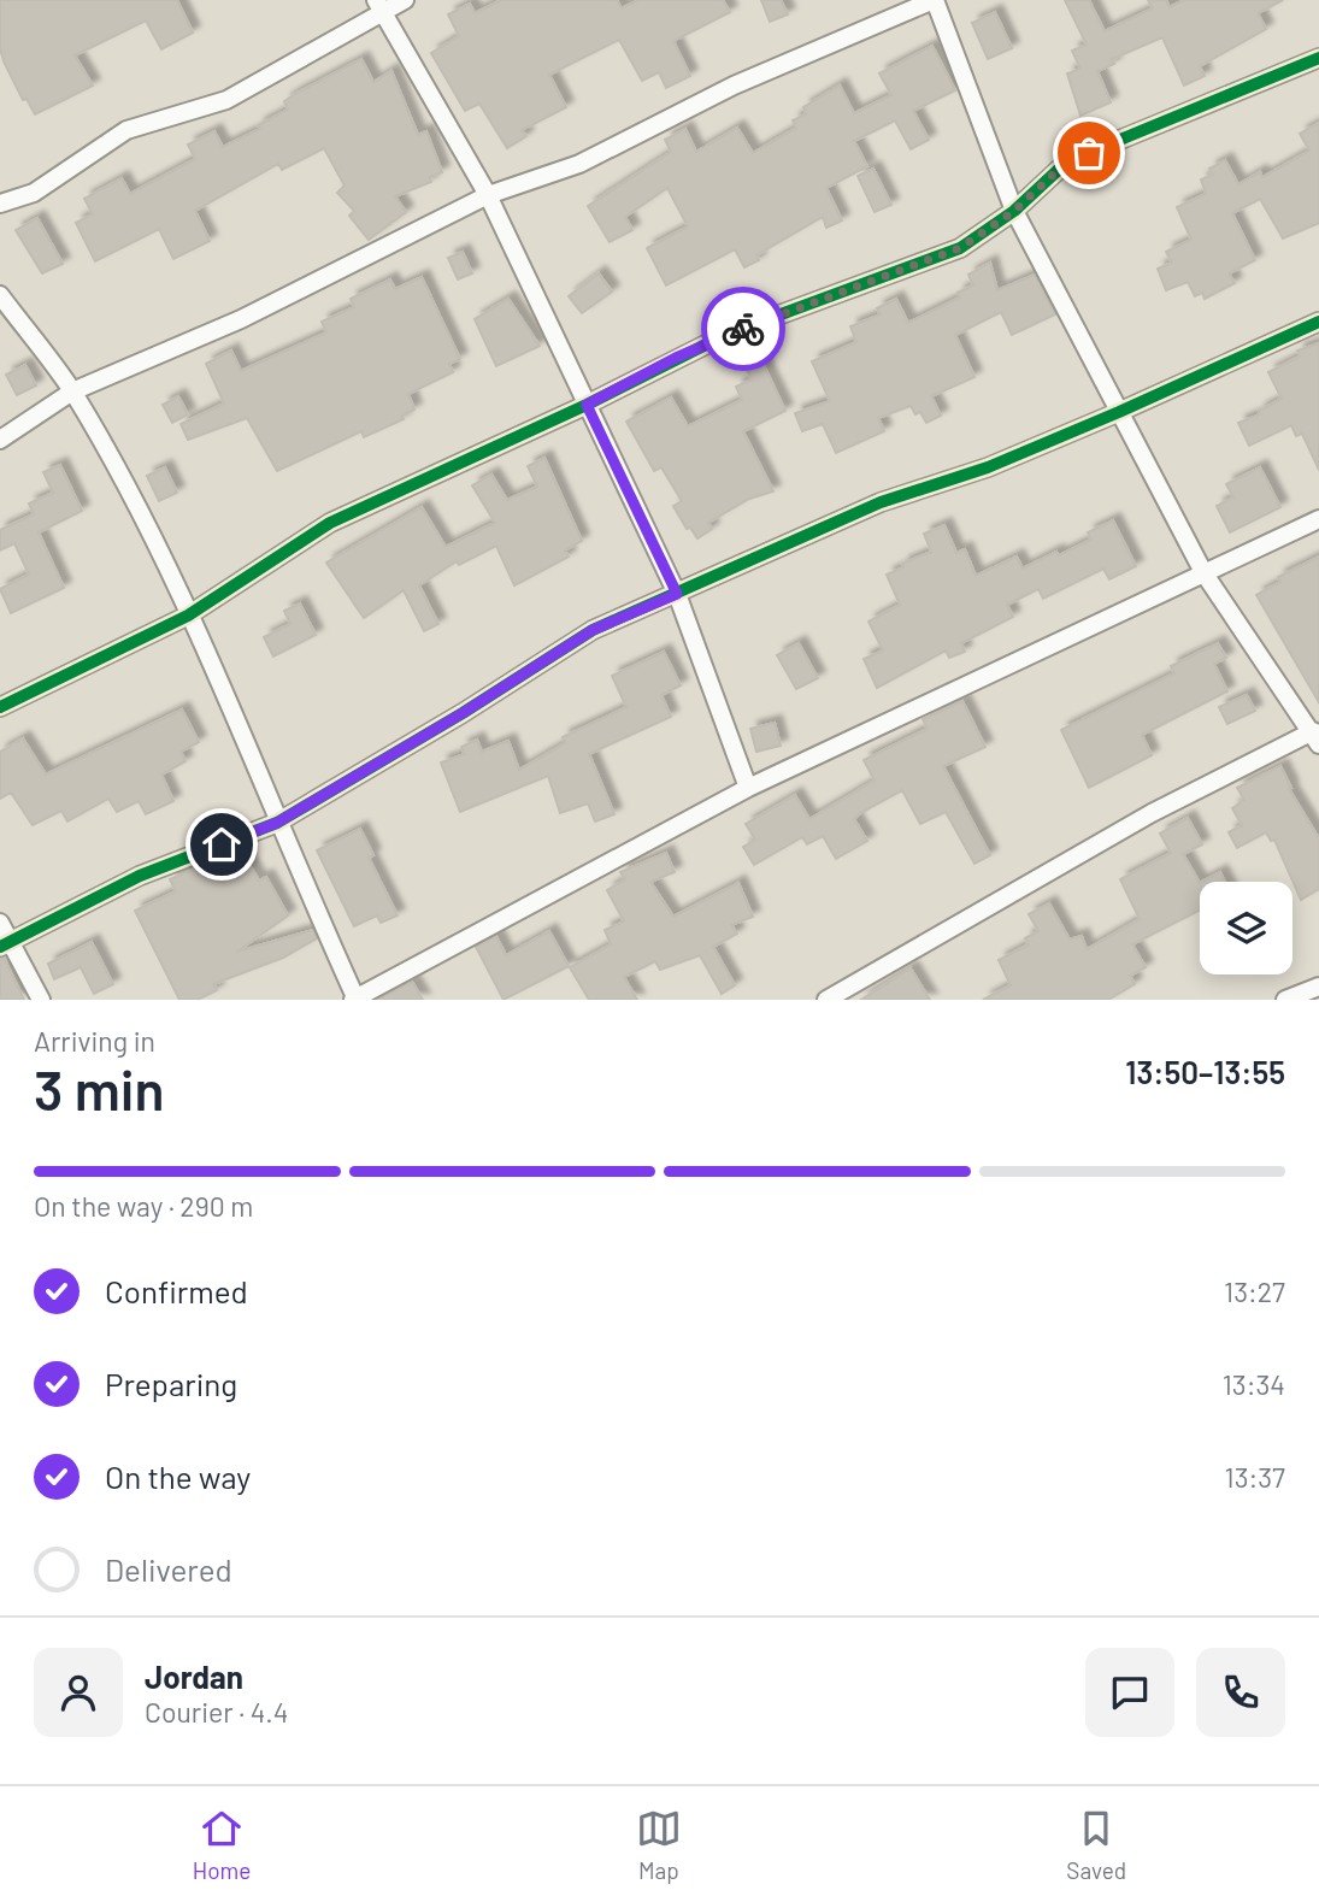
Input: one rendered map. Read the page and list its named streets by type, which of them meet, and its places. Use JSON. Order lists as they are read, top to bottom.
{
  "page": {
    "heading": ["3 min", "Arriving in", "13:50–13:55"],
    "panel": ["Jordan", "Courier · 4.4"],
    "bar": "On the way · 290 m",
    "list": [
      ["Confirmed", "13:27"],
      ["Preparing", "13:34"],
      ["On the way", "13:37"],
      "Delivered"
    ],
    "tabs": ["Home", "Map", "Saved"]
  }
}
